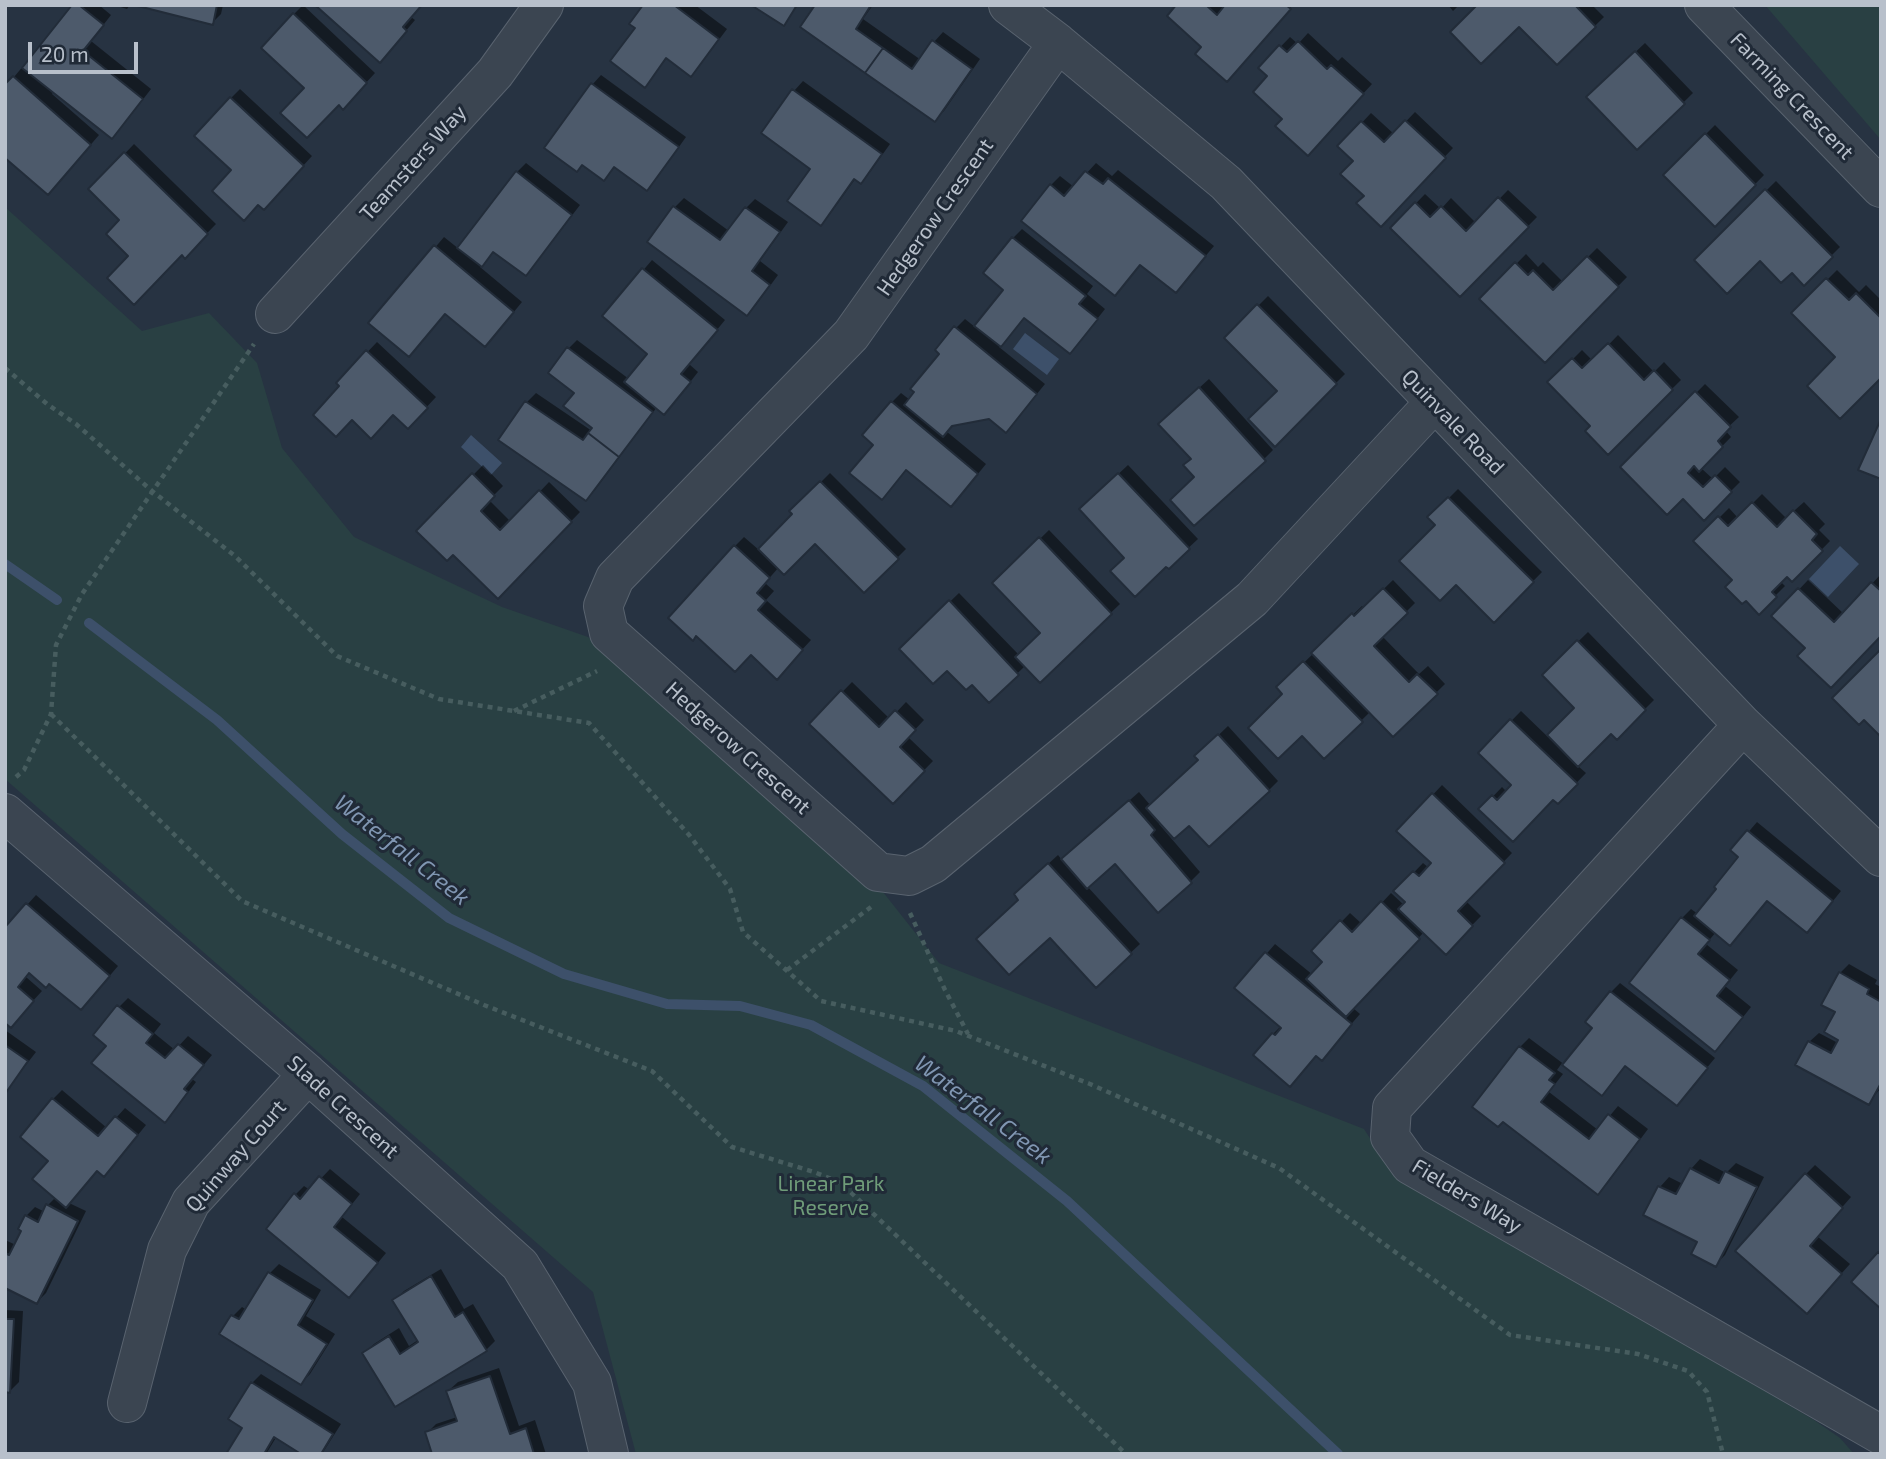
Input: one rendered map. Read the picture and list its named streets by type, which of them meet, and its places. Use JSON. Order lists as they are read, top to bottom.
{
  "streets": {
    "street": [
      "Farming Crescent",
      "Teamsters Way",
      "Hedgerow Crescent",
      "Quinvale Road",
      "Slade Crescent",
      "Quinway Court",
      "Fielders Way"
    ]
  },
  "crossings": [
    ["Hedgerow Crescent", "Quinvale Road"],
    ["Quinvale Road", "Fielders Way"],
    ["Slade Crescent", "Quinway Court"]
  ],
  "water": ["Waterfall Creek"],
  "parks": ["Linear Park Reserve"],
  "scale_bar": "20 m"
}
